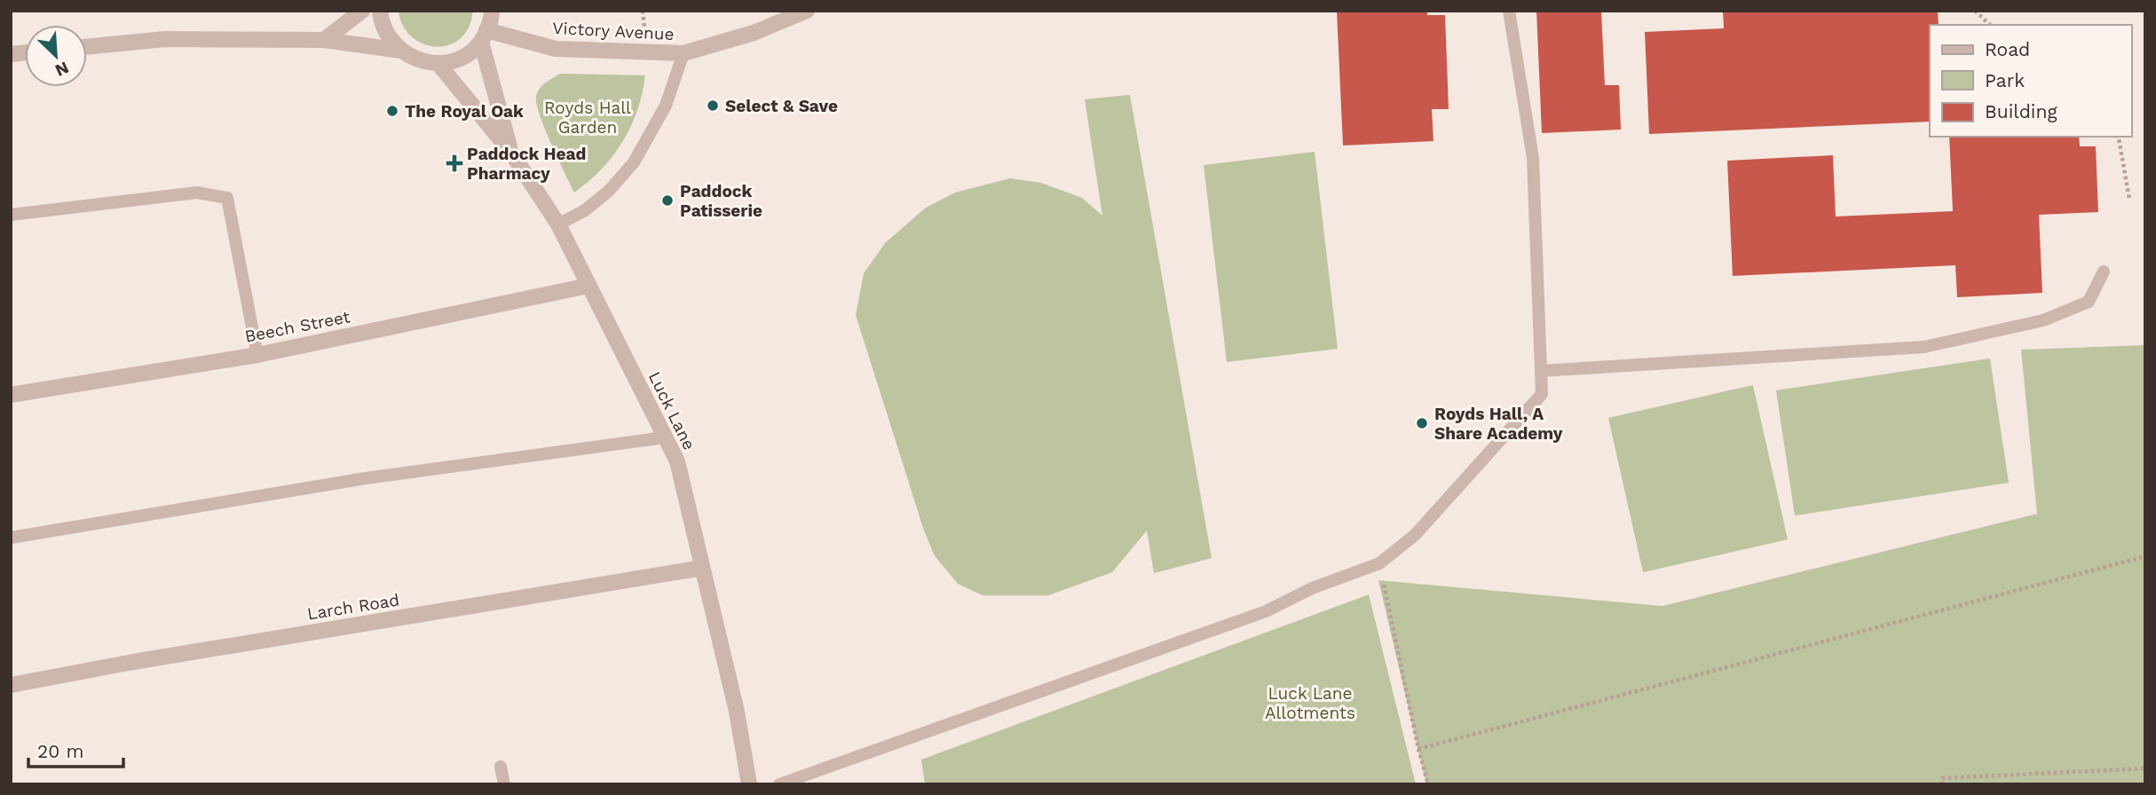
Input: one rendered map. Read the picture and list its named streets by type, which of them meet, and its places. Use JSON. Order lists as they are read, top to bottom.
{
  "streets": {
    "street": [
      "Victory Avenue",
      "Beech Street",
      "Luck Lane",
      "Larch Road"
    ]
  },
  "crossings": [
    ["Victory Avenue", "Luck Lane"],
    ["Beech Street", "Luck Lane"],
    ["Luck Lane", "Larch Road"]
  ],
  "parks": ["Royds Hall Garden", "Luck Lane Allotments"],
  "places": {
    "other": [
      "Select & Save",
      "The Royal Oak",
      "Paddock Patisserie",
      "Royds Hall, A Share Academy"
    ],
    "health": ["Paddock Head Pharmacy"]
  },
  "legend": ["Road", "Park", "Building"],
  "scale_bar": "20 m",
  "north": "bottom right"
}
